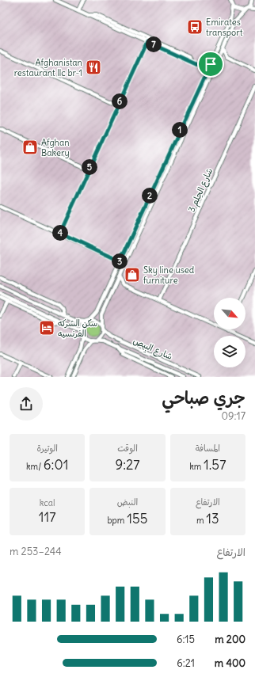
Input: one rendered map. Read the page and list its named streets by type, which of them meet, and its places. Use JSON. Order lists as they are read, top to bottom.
{
  "streets": {
    "street": ["شارع الحِلم 3", "شارع البِيص"]
  },
  "places": {
    "bus stop": ["Emirates transport"],
    "restaurant": ["Afghanistan restaurant llc br-1"],
    "shop": ["Afghan Bakery", "Sky line used furniture"],
    "hotel": ["سكن الشركه الفرنسيه"]
  },
  "north": "bottom right",
  "page": {
    "pins": [
      "7",
      "6",
      "1",
      "5",
      "2",
      "4",
      "3"
    ],
    "heading": ["جري صباحي", "09:17"],
    "stats": [
      ["المسافة", "1.57 km"],
      ["الوقت", "9:27"],
      ["الوتيرة", "6:01 /km"],
      ["الارتفاع", "13 m"],
      ["النبض", "155 bpm"],
      ["kcal", "117"]
    ],
    "chart": ["الارتفاع", "244–253 m"],
    "list": [
      {
        "name": "200 m",
        "note": "6:15"
      },
      {
        "name": "400 m",
        "note": "6:21"
      }
    ]
  }
}
